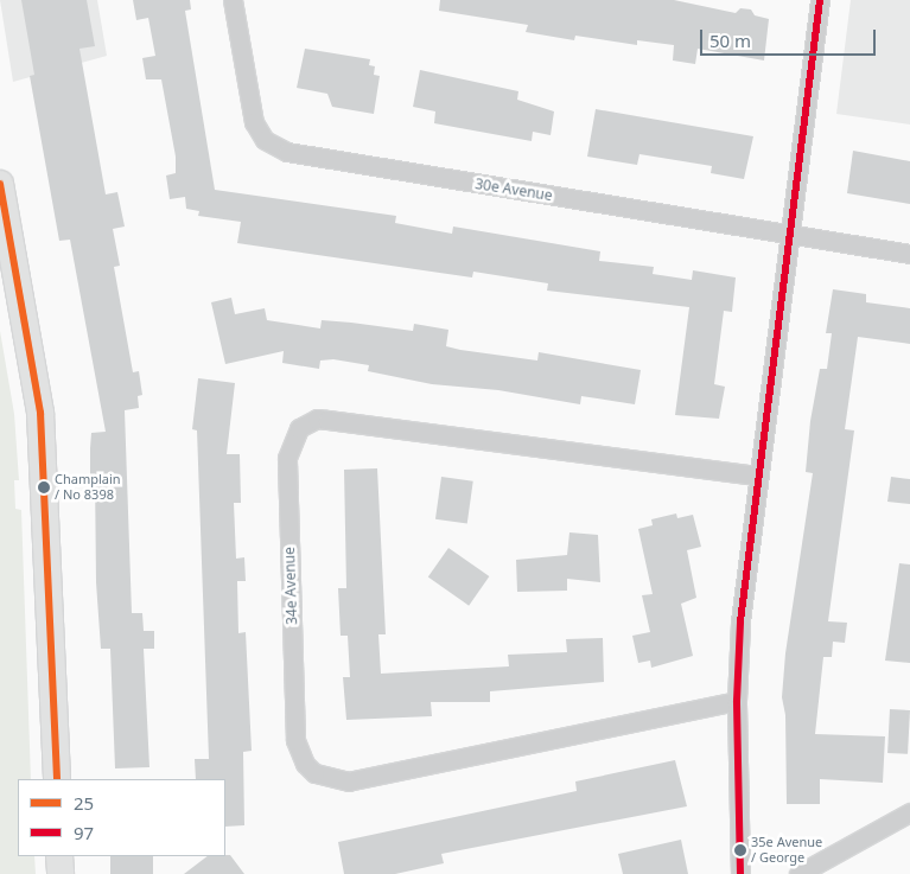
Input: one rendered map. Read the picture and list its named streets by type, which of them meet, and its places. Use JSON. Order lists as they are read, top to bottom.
{
  "streets": {
    "street": ["30e Avenue", "34e Avenue"]
  },
  "places": ["Champlain / No 8398", "35e Avenue / George"],
  "lines": ["transit line 97", "transit line 25"],
  "legend": ["25", "97"],
  "scale_bar": "50 m"
}
